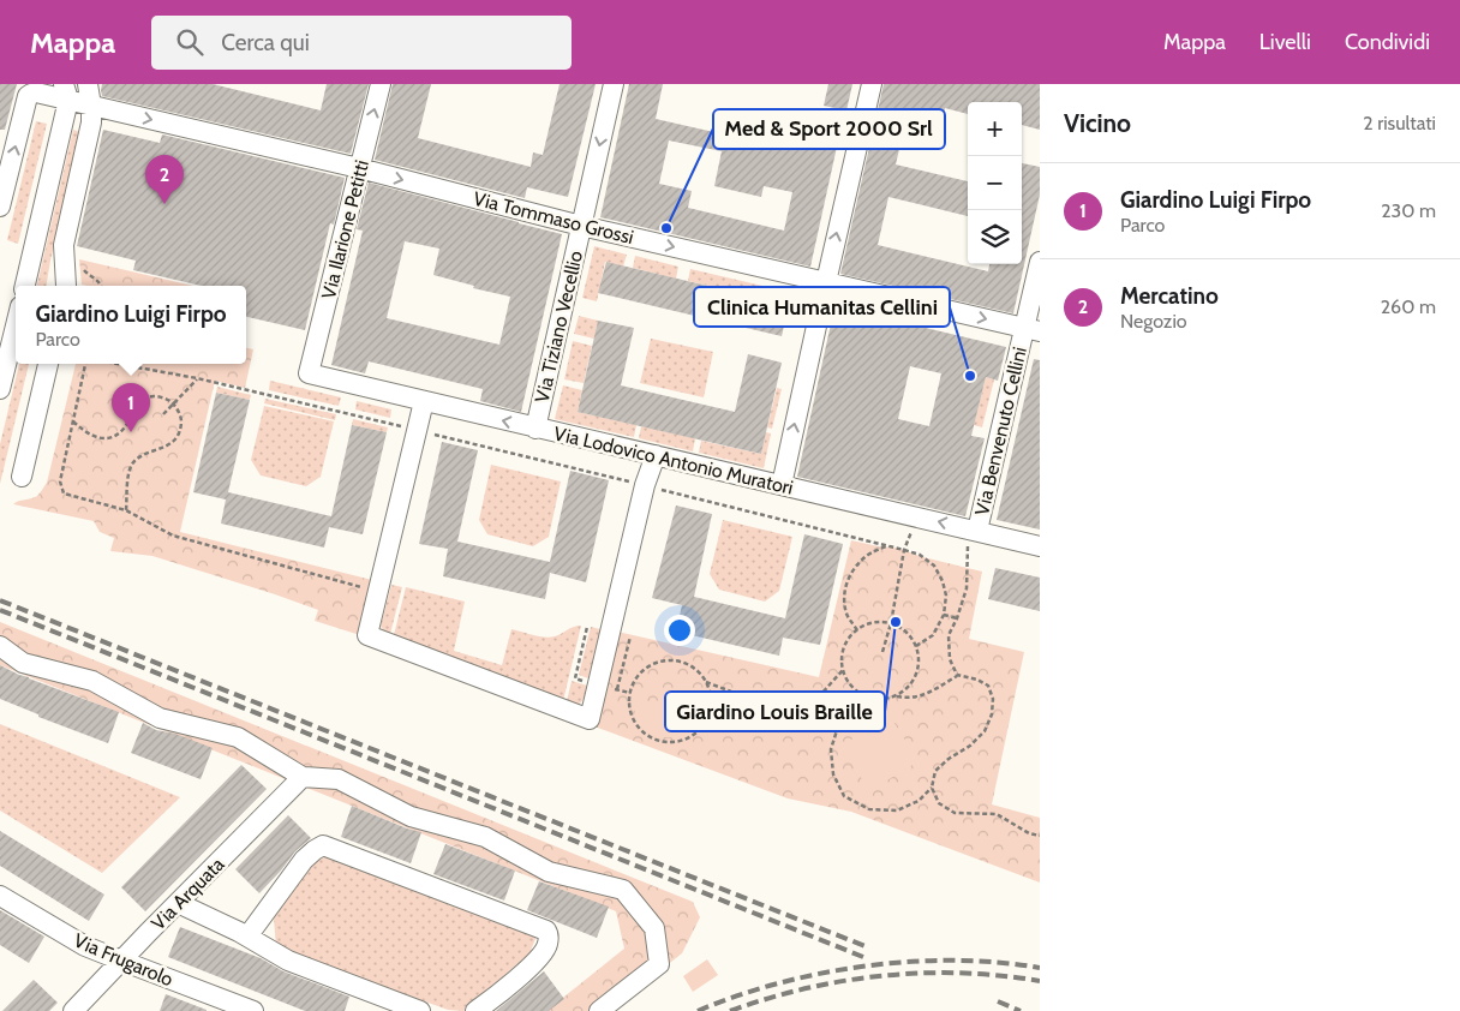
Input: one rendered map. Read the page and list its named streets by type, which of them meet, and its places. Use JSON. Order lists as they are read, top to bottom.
{
  "streets": {
    "street": [
      "Via Tommaso Grossi",
      "Via Ilarione Petitti",
      "Via Tiziano Vecellio",
      "Via Benvenuto Cellini",
      "Via Lodovico Antonio Muratori",
      "Via Arquata",
      "Via Frugarolo"
    ]
  },
  "crossings": [
    ["Via Tommaso Grossi", "Via Ilarione Petitti"],
    ["Via Tommaso Grossi", "Via Tiziano Vecellio"],
    ["Via Tommaso Grossi", "Via Benvenuto Cellini"],
    ["Via Ilarione Petitti", "Via Lodovico Antonio Muratori"],
    ["Via Tiziano Vecellio", "Via Lodovico Antonio Muratori"],
    ["Via Benvenuto Cellini", "Via Lodovico Antonio Muratori"],
    ["Via Arquata", "Via Frugarolo"]
  ],
  "one_way": ["Via Tommaso Grossi", "Via Tiziano Vecellio"],
  "places": ["Med & Sport 2000 Srl", "Clinica Humanitas Cellini", "Giardino Louis Braille"],
  "page": {
    "header": "Mappa",
    "search": "Cerca qui",
    "nav": ["Mappa", "Livelli", "Condividi"],
    "heading": ["Vicino", "2 risultati"],
    "map_buttons": ["+", "−"],
    "pins": ["2", "1"],
    "list": [
      {
        "mark": "1",
        "name": "Giardino Luigi Firpo",
        "note": "Parco",
        "value": "230 m"
      },
      {
        "mark": "2",
        "name": "Mercatino",
        "note": "Negozio",
        "value": "260 m"
      }
    ],
    "popup": ["Giardino Luigi Firpo", "Parco"]
  }
}
